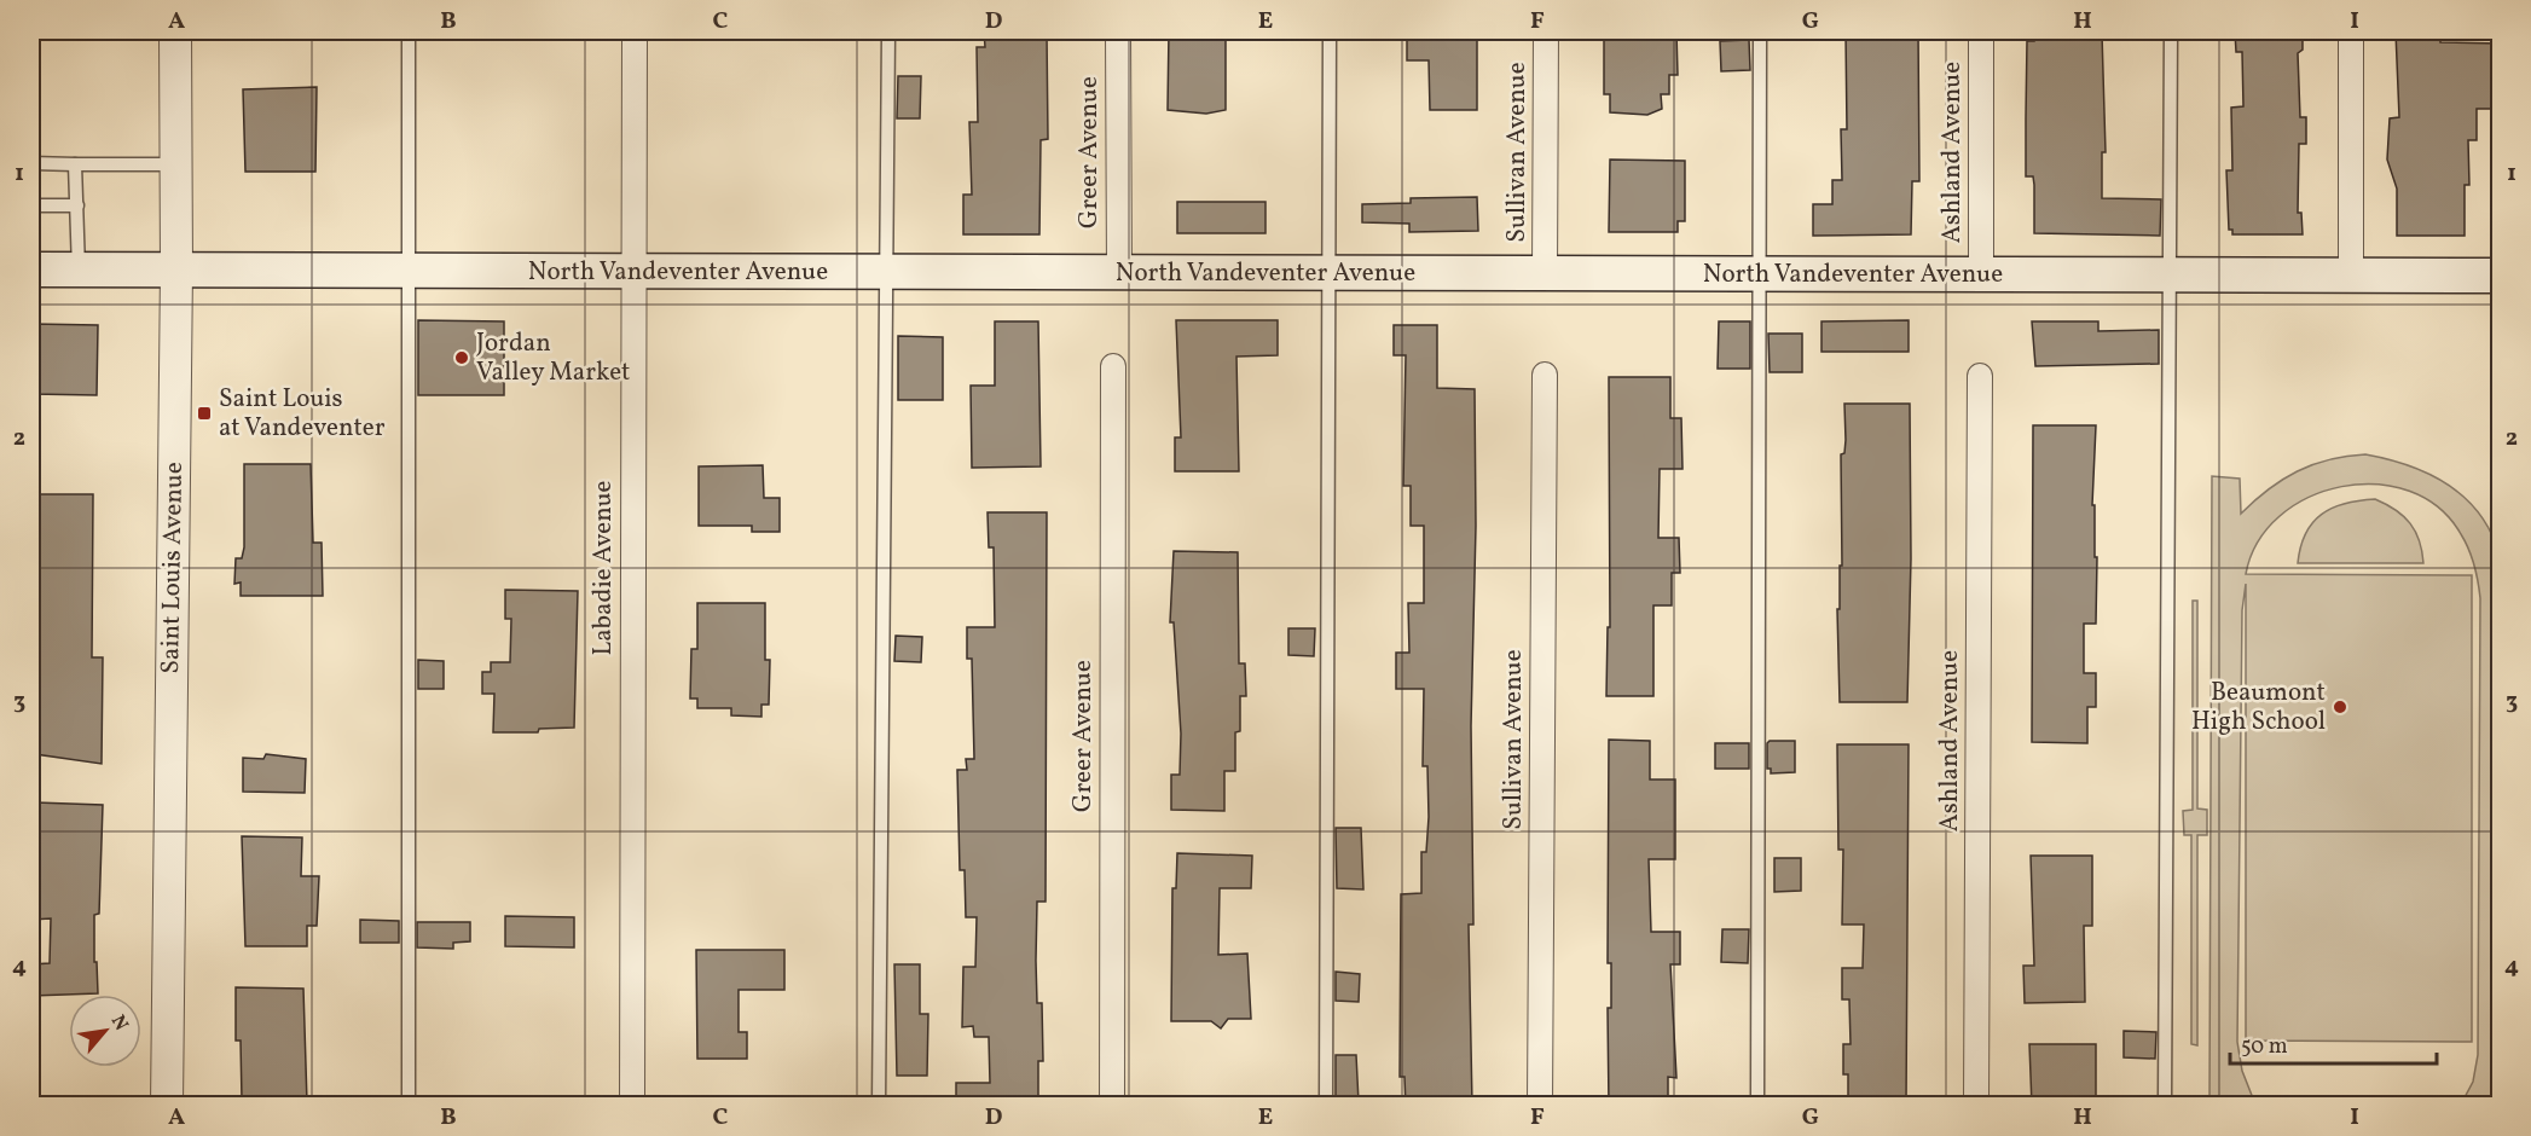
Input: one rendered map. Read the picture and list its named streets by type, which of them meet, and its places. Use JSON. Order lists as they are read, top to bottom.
{
  "streets": {
    "main road": ["North Vandeventer Avenue"],
    "street": [
      "Greer Avenue",
      "Sullivan Avenue",
      "Ashland Avenue",
      "Saint Louis Avenue",
      "Labadie Avenue"
    ]
  },
  "crossings": [
    ["Greer Avenue", "North Vandeventer Avenue"],
    ["Sullivan Avenue", "North Vandeventer Avenue"],
    ["Ashland Avenue", "North Vandeventer Avenue"],
    ["North Vandeventer Avenue", "Saint Louis Avenue"],
    ["North Vandeventer Avenue", "Labadie Avenue"]
  ],
  "places": {
    "other": ["Jordan Valley Market", "Beaumont High School"],
    "transit": ["Saint Louis at Vandeventer"]
  },
  "scale_bar": "50 m",
  "north": "top right",
  "grid": {
    "columns": [
      "A",
      "B",
      "C",
      "D",
      "E",
      "F",
      "G",
      "H",
      "I"
    ],
    "rows": [
      "1",
      "2",
      "3",
      "4"
    ]
  }
}
